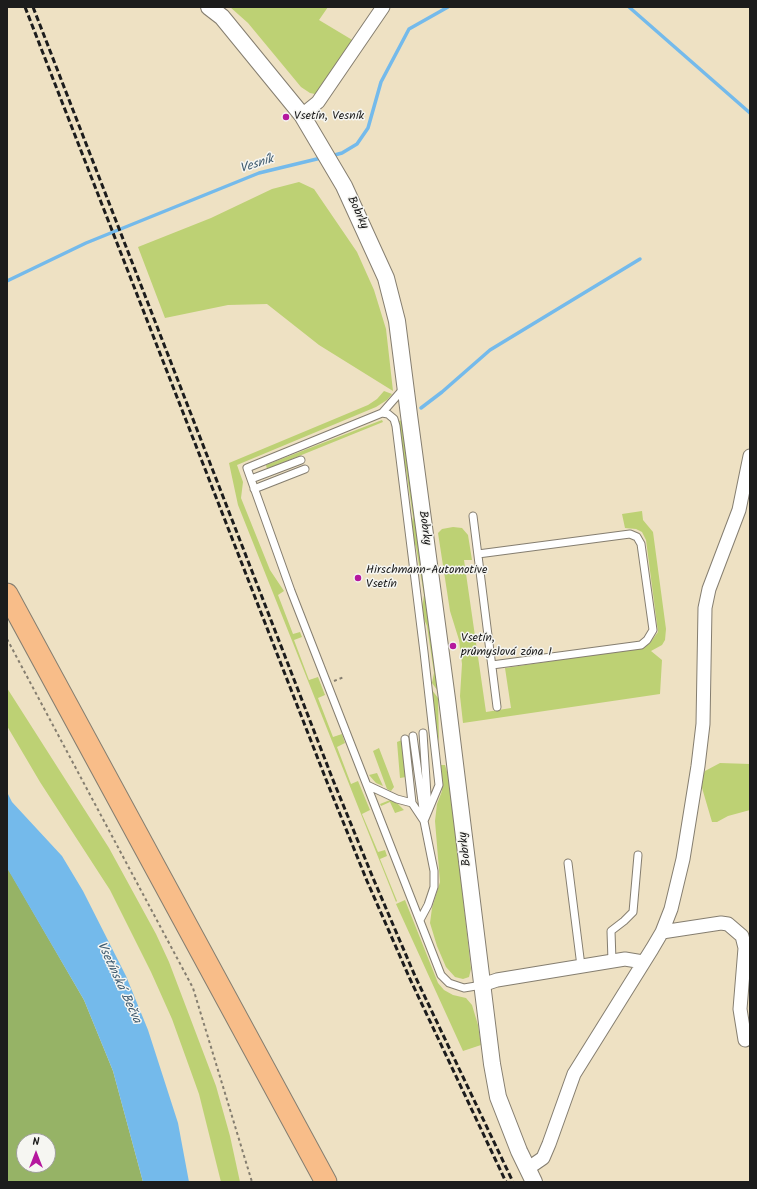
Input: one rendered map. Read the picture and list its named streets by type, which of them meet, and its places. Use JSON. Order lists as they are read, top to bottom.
{
  "streets": {
    "street": ["Bobrky"]
  },
  "water": ["Vesník", "Vsetínská Bečva"],
  "places": ["Vsetín, Vesník", "Hirschmann-Automotive Vsetín", "Vsetín, průmyslová zóna I"],
  "north": "top"
}
